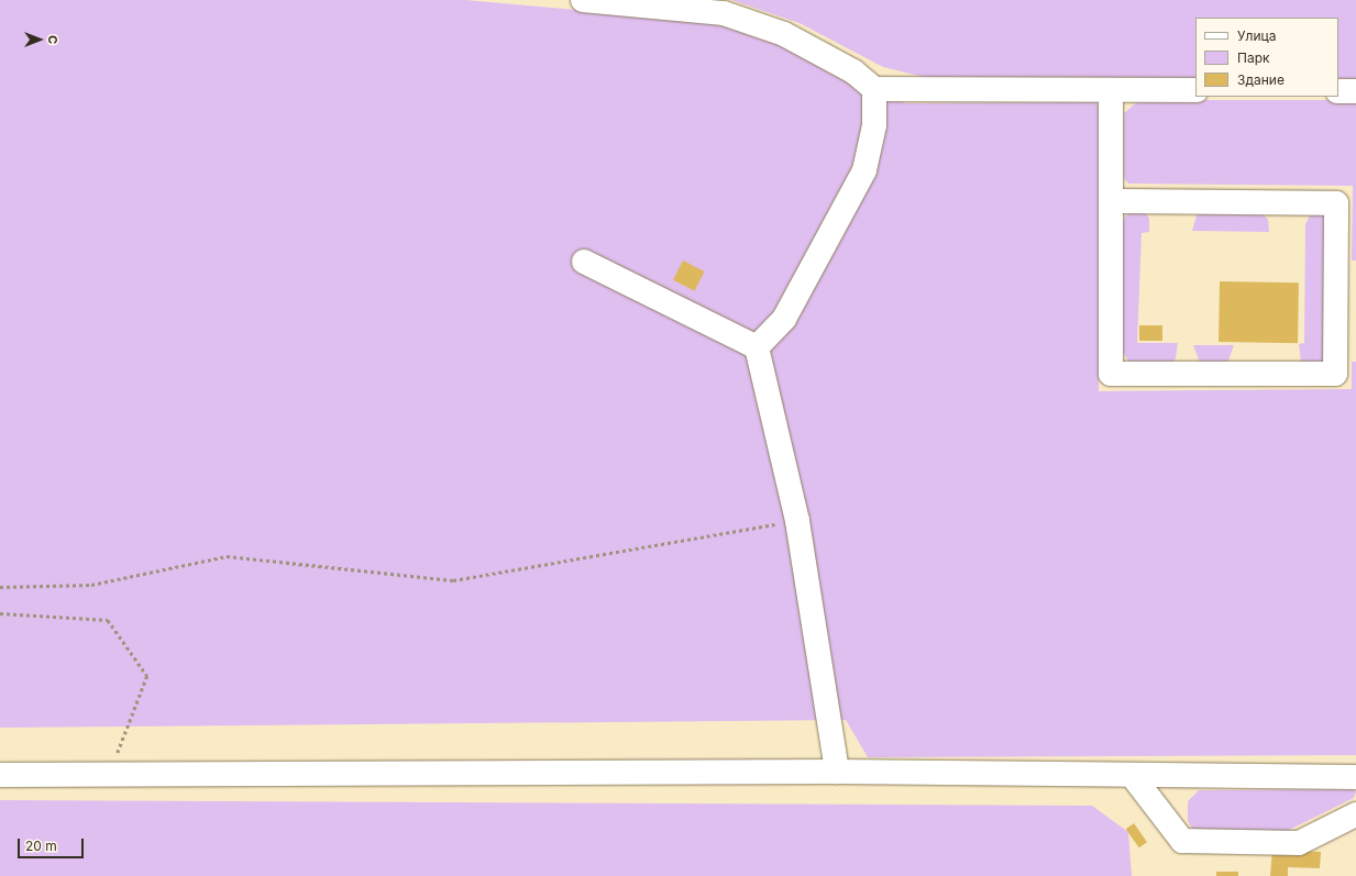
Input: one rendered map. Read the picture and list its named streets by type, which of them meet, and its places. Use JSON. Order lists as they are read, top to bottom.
{
  "legend": ["Улица", "Парк", "Здание"],
  "scale_bar": "20 m",
  "north": "right"
}
